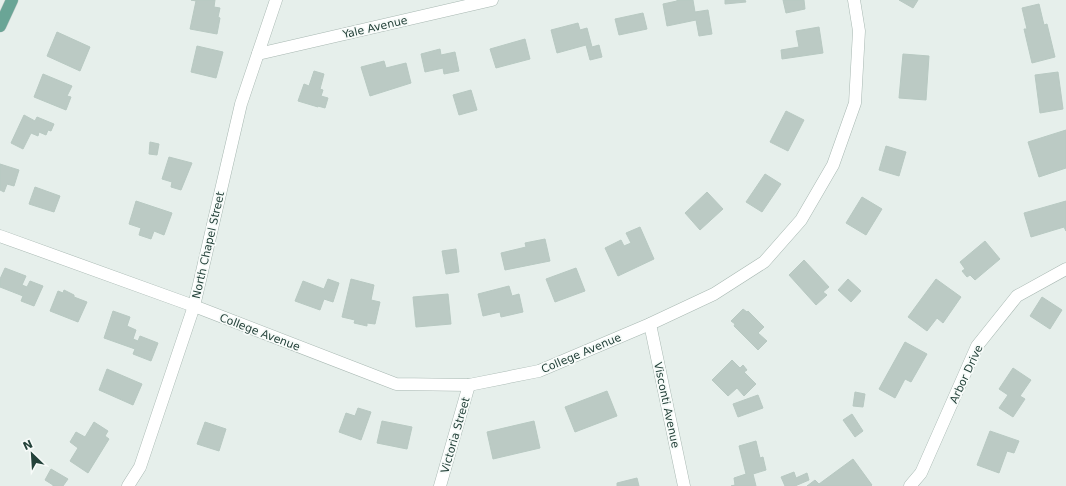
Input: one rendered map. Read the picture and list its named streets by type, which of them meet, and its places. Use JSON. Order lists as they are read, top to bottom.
{
  "streets": {
    "street": [
      "Yale Avenue",
      "North Chapel Street",
      "College Avenue",
      "Arbor Drive",
      "Visconti Avenue",
      "Victoria Street"
    ]
  },
  "crossings": [
    ["Yale Avenue", "North Chapel Street"],
    ["North Chapel Street", "College Avenue"],
    ["College Avenue", "Visconti Avenue"],
    ["College Avenue", "Victoria Street"]
  ],
  "north": "top left"
}
